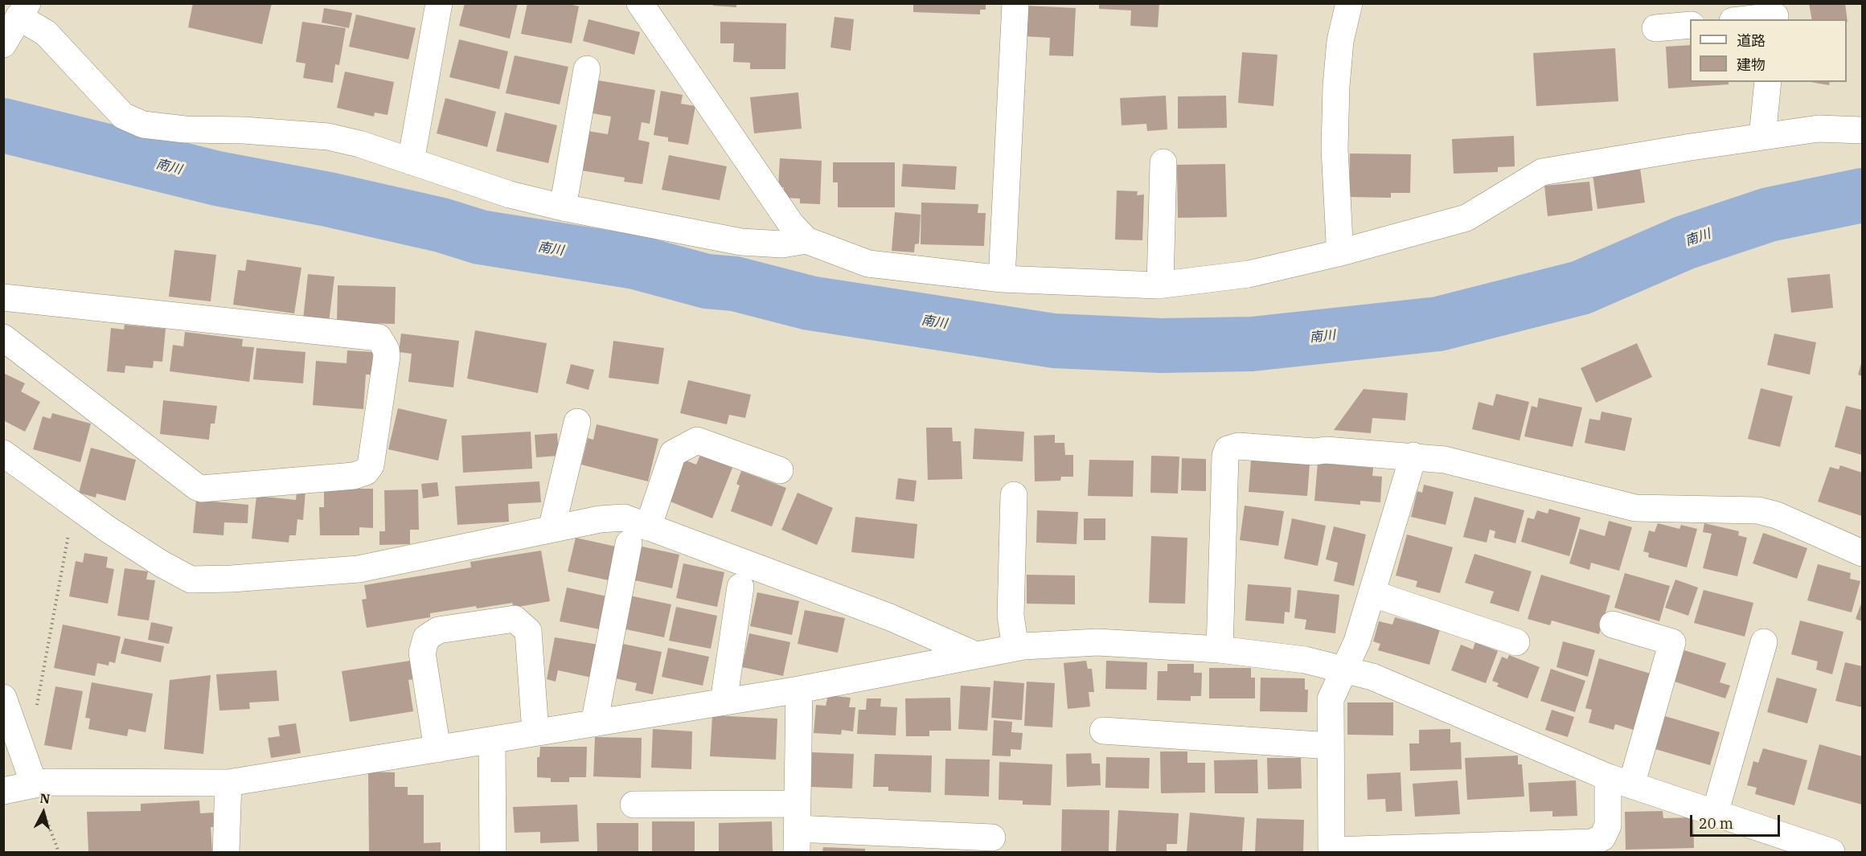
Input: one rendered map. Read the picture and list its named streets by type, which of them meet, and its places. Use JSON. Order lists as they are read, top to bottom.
{
  "water": ["南川"],
  "legend": ["道路", "建物"],
  "scale_bar": "20 m",
  "north": "top"
}
